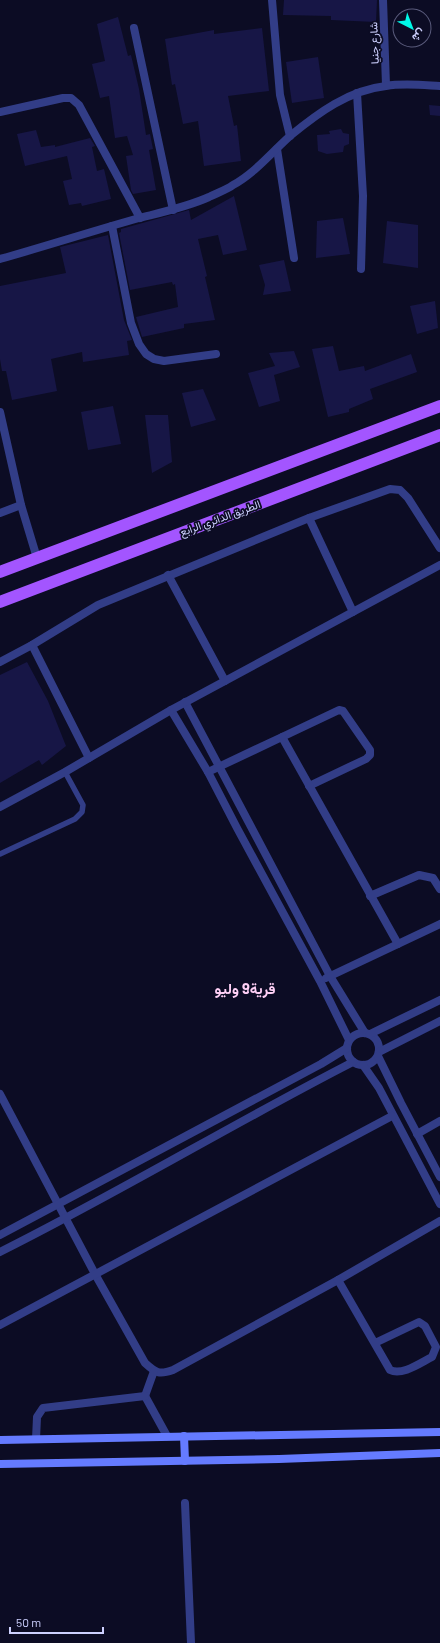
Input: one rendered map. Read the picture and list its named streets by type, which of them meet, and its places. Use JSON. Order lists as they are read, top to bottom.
{
  "streets": {
    "main road": ["الطريق الدائري الرابع"],
    "street": ["شارع جنيا"]
  },
  "districts": ["قرية9 وليو"],
  "scale_bar": "50 m",
  "north": "bottom right"
}
